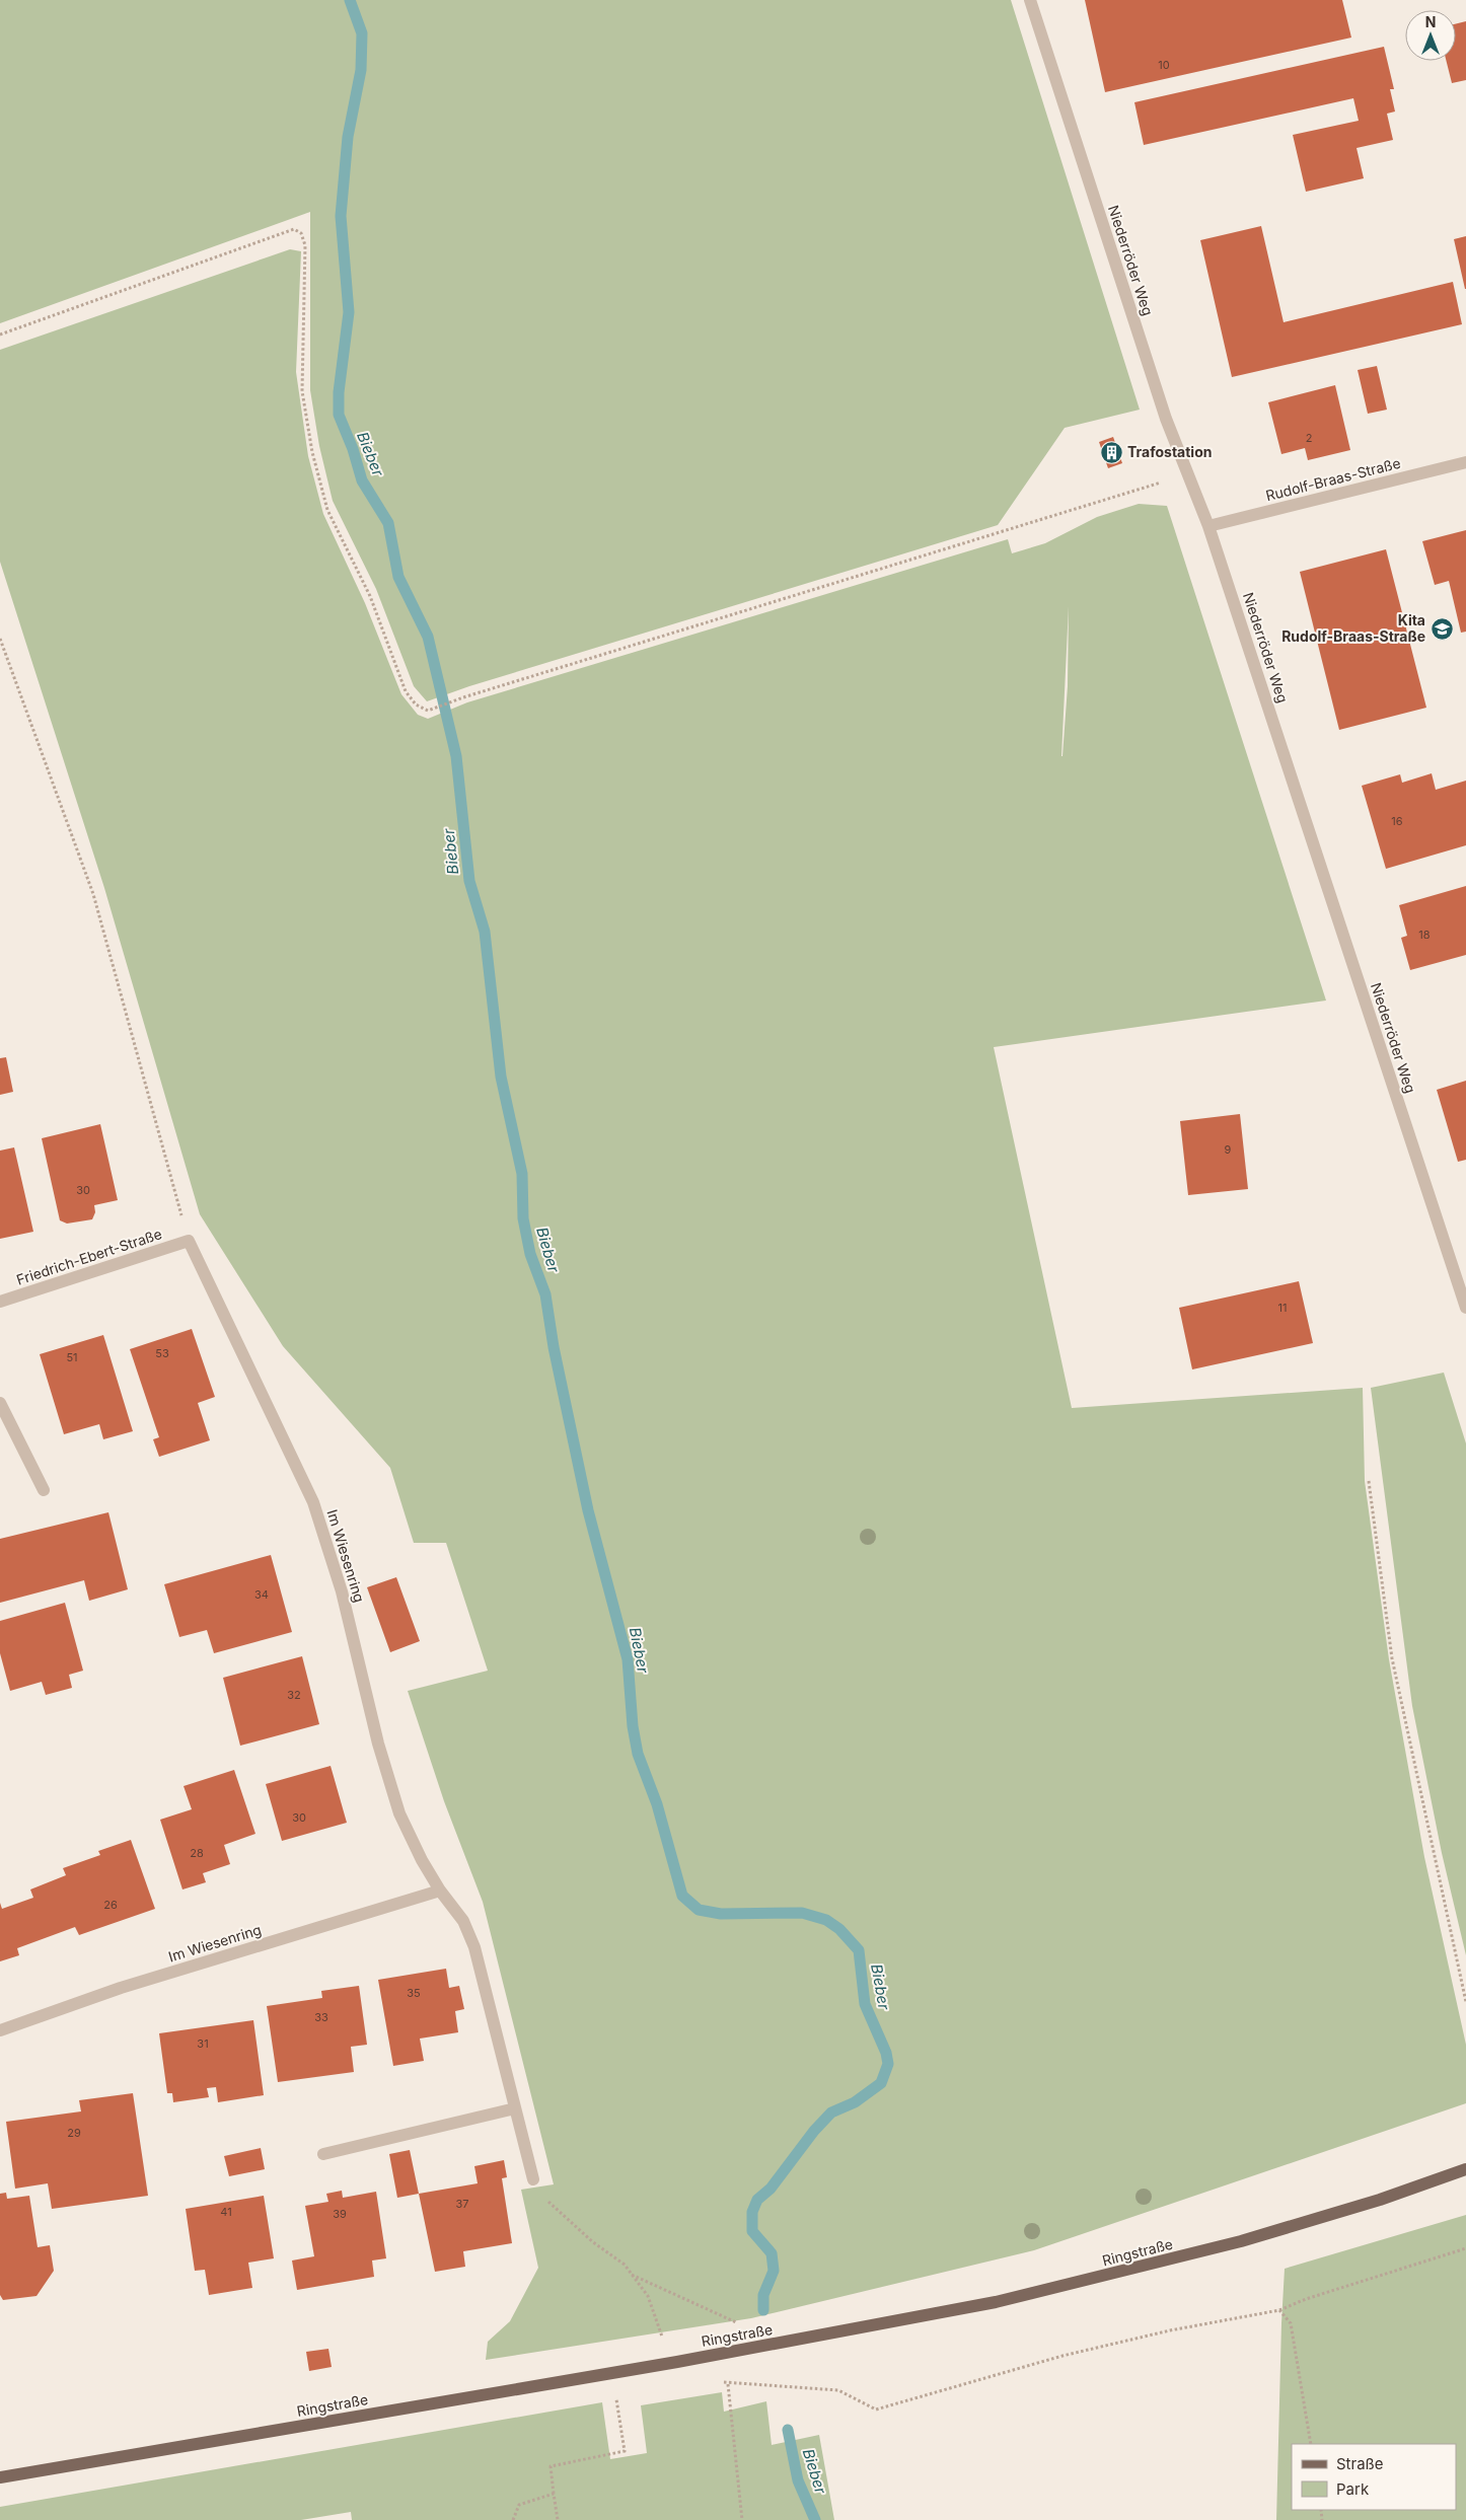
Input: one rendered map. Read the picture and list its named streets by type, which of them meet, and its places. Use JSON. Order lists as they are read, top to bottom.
{
  "streets": {
    "main road": ["Ringstraße"],
    "street": [
      "Niederröder Weg",
      "Rudolf-Braas-Straße",
      "Friedrich-Ebert-Straße",
      "Im Wiesenring"
    ]
  },
  "crossings": [
    ["Niederröder Weg", "Rudolf-Braas-Straße"],
    ["Friedrich-Ebert-Straße", "Im Wiesenring"]
  ],
  "water": ["Bieber"],
  "places": {
    "building": ["Trafostation"],
    "school or university": ["Kita Rudolf-Braas-Straße"]
  },
  "house_numbers": [
    "10",
    "2",
    "16",
    "18",
    "9",
    "30",
    "11",
    "53",
    "51",
    "34",
    "32",
    "30",
    "28",
    "26",
    "35",
    "33",
    "31",
    "29",
    "37",
    "41",
    "39"
  ],
  "legend": ["Straße", "Park"],
  "north": "top"
}
